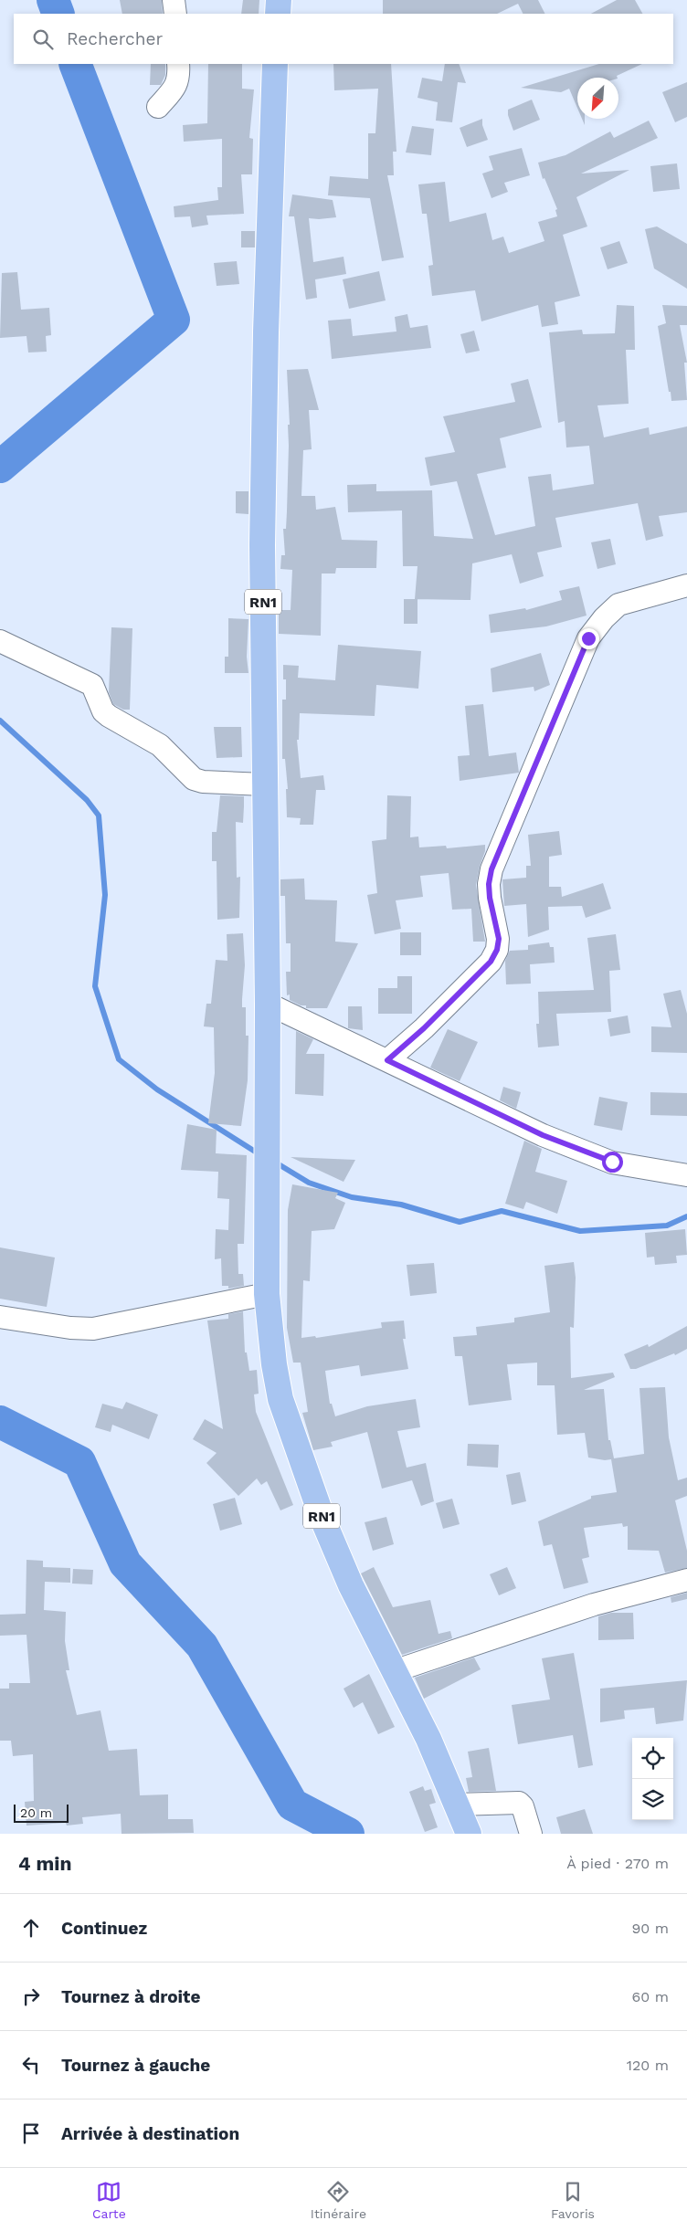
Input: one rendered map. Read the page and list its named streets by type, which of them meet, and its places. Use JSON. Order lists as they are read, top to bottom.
{
  "streets": {
    "highway": ["RN1"]
  },
  "scale_bar": "20 m",
  "north": "bottom left",
  "page": {
    "search": "Rechercher",
    "scale": "20 m",
    "heading": ["4 min", "À pied · 270 m"],
    "list": [
      ["Continuez", "90 m"],
      ["Tournez à droite", "60 m"],
      ["Tournez à gauche", "120 m"],
      "Arrivée à destination"
    ],
    "nav": ["Carte", "Itinéraire", "Favoris"]
  }
}
